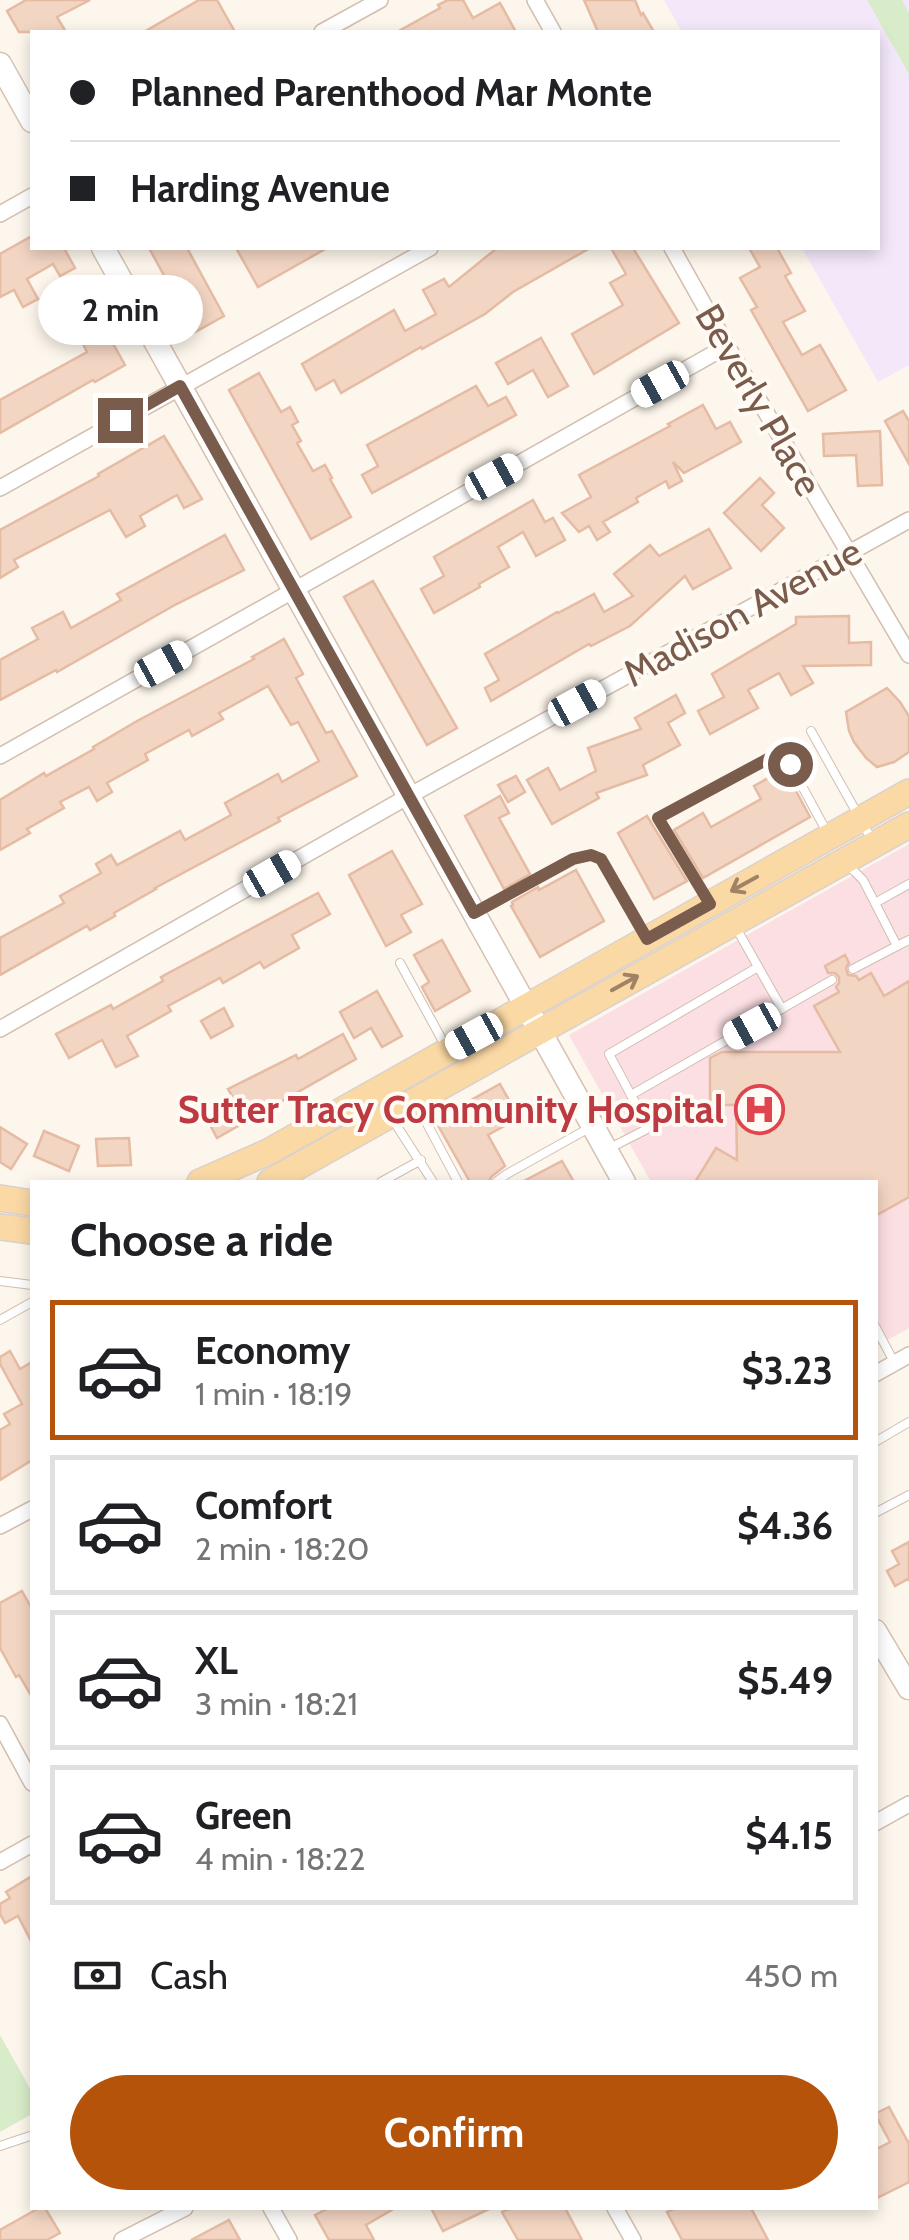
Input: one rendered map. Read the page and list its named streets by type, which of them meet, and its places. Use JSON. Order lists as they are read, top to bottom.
{
  "streets": {
    "street": ["Beverly Place", "Madison Avenue"]
  },
  "crossings": [
    ["Beverly Place", "Madison Avenue"]
  ],
  "places": {
    "hospital": ["Sutter Tracy Community Hospital"]
  },
  "page": {
    "banner": ["Planned Parenthood Mar Monte", "Harding Avenue"],
    "bubble": "2 min",
    "heading": "Choose a ride",
    "list": [
      {
        "name": "Economy",
        "note": "1 min · 18:19",
        "value": "$3.23"
      },
      {
        "name": "Comfort",
        "note": "2 min · 18:20",
        "value": "$4.36"
      },
      {
        "name": "XL",
        "note": "3 min · 18:21",
        "value": "$5.49"
      },
      {
        "name": "Green",
        "note": "4 min · 18:22",
        "value": "$4.15"
      }
    ],
    "pay": ["Cash", "450 m"],
    "buttons": "Confirm"
  }
}
